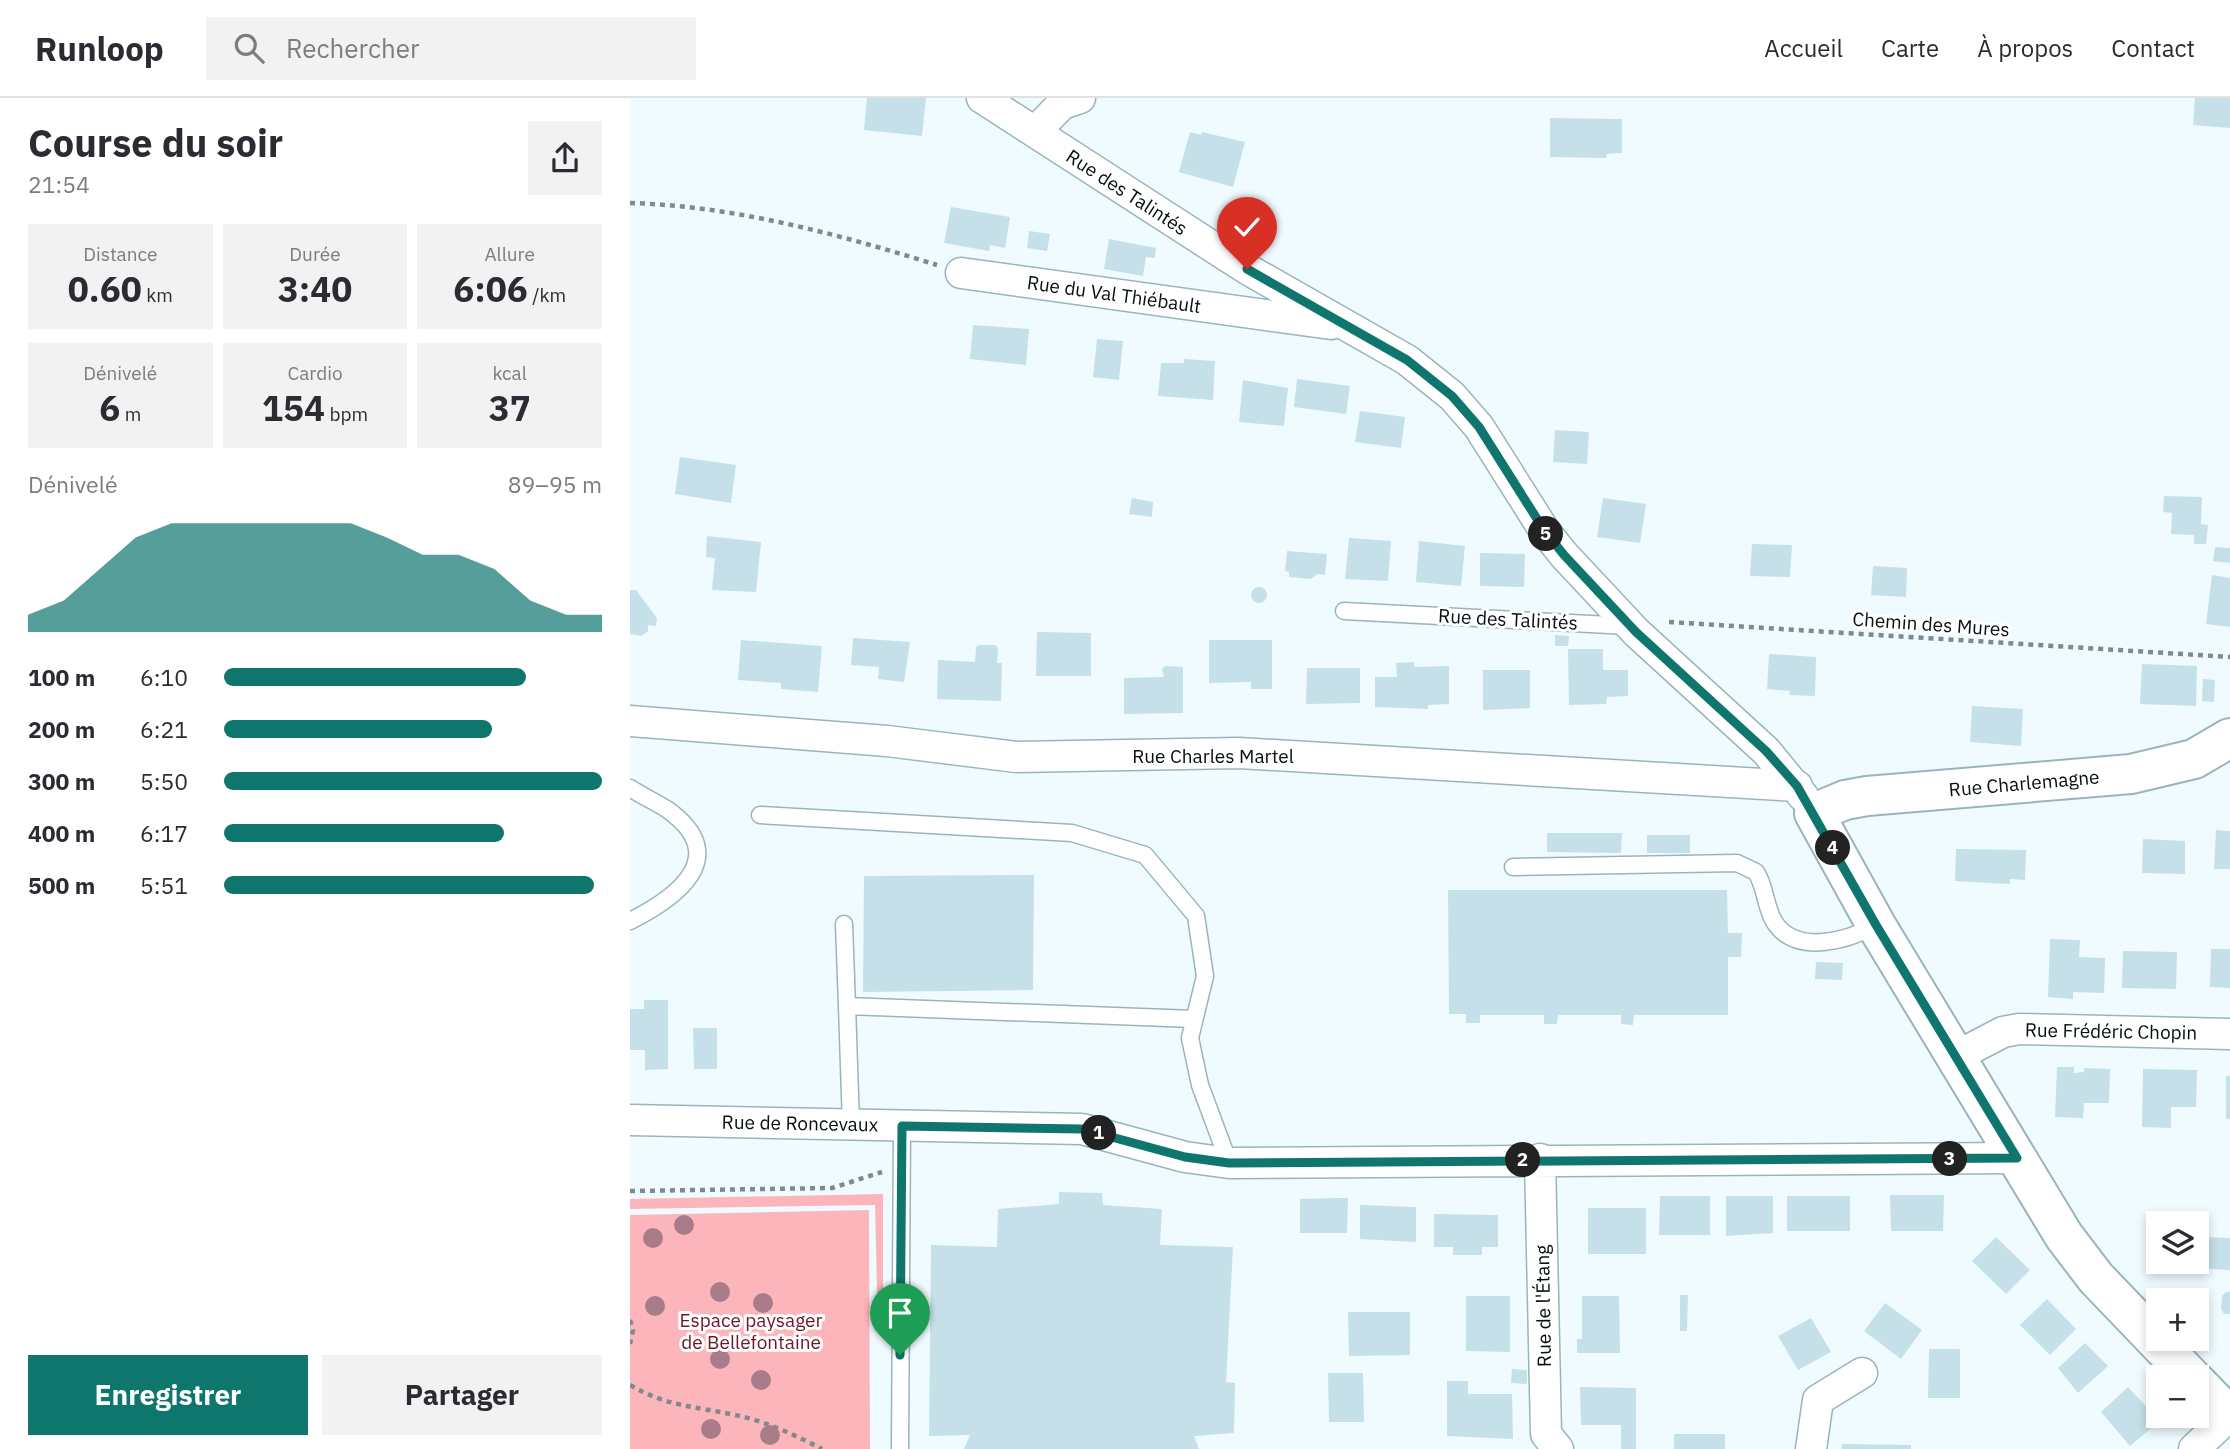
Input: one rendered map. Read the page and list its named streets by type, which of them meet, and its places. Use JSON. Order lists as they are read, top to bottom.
{
  "streets": {
    "street": [
      "Rue des Talintés",
      "Rue du Val Thiébault",
      "Rue Charles Martel",
      "Rue Charlemagne",
      "Rue Frédéric Chopin",
      "Rue de Roncevaux",
      "Rue de l'Étang"
    ],
    "path": ["Chemin des Mures"]
  },
  "crossings": [
    ["Rue des Talintés", "Rue du Val Thiébault"],
    ["Rue des Talintés", "Chemin des Mures"],
    ["Rue des Talintés", "Rue Charles Martel"],
    ["Rue des Talintés", "Rue Charlemagne"],
    ["Rue des Talintés", "Rue Frédéric Chopin"],
    ["Rue des Talintés", "Rue de Roncevaux"],
    ["Rue Charles Martel", "Rue Charlemagne"],
    ["Rue de Roncevaux", "Rue de l'Étang"]
  ],
  "parks": ["Espace paysager de Bellefontaine"],
  "page": {
    "header": "Runloop",
    "search": "Rechercher",
    "nav": [
      "Accueil",
      "Carte",
      "À propos",
      "Contact"
    ],
    "heading": ["Course du soir", "21:54"],
    "stats": [
      ["Distance", "0.60 km"],
      ["Durée", "3:40"],
      ["Allure", "6:06 /km"],
      ["Dénivelé", "6 m"],
      ["Cardio", "154 bpm"],
      ["kcal", "37"]
    ],
    "chart": ["Dénivelé", "89–95 m"],
    "pins": [
      "5",
      "4",
      "1",
      "3",
      "2"
    ],
    "list": [
      {
        "name": "100 m",
        "note": "6:10"
      },
      {
        "name": "200 m",
        "note": "6:21"
      },
      {
        "name": "300 m",
        "note": "5:50"
      },
      {
        "name": "400 m",
        "note": "6:17"
      },
      {
        "name": "500 m",
        "note": "5:51"
      }
    ],
    "map_buttons": ["+", "−"],
    "buttons": ["Enregistrer", "Partager"]
  }
}
